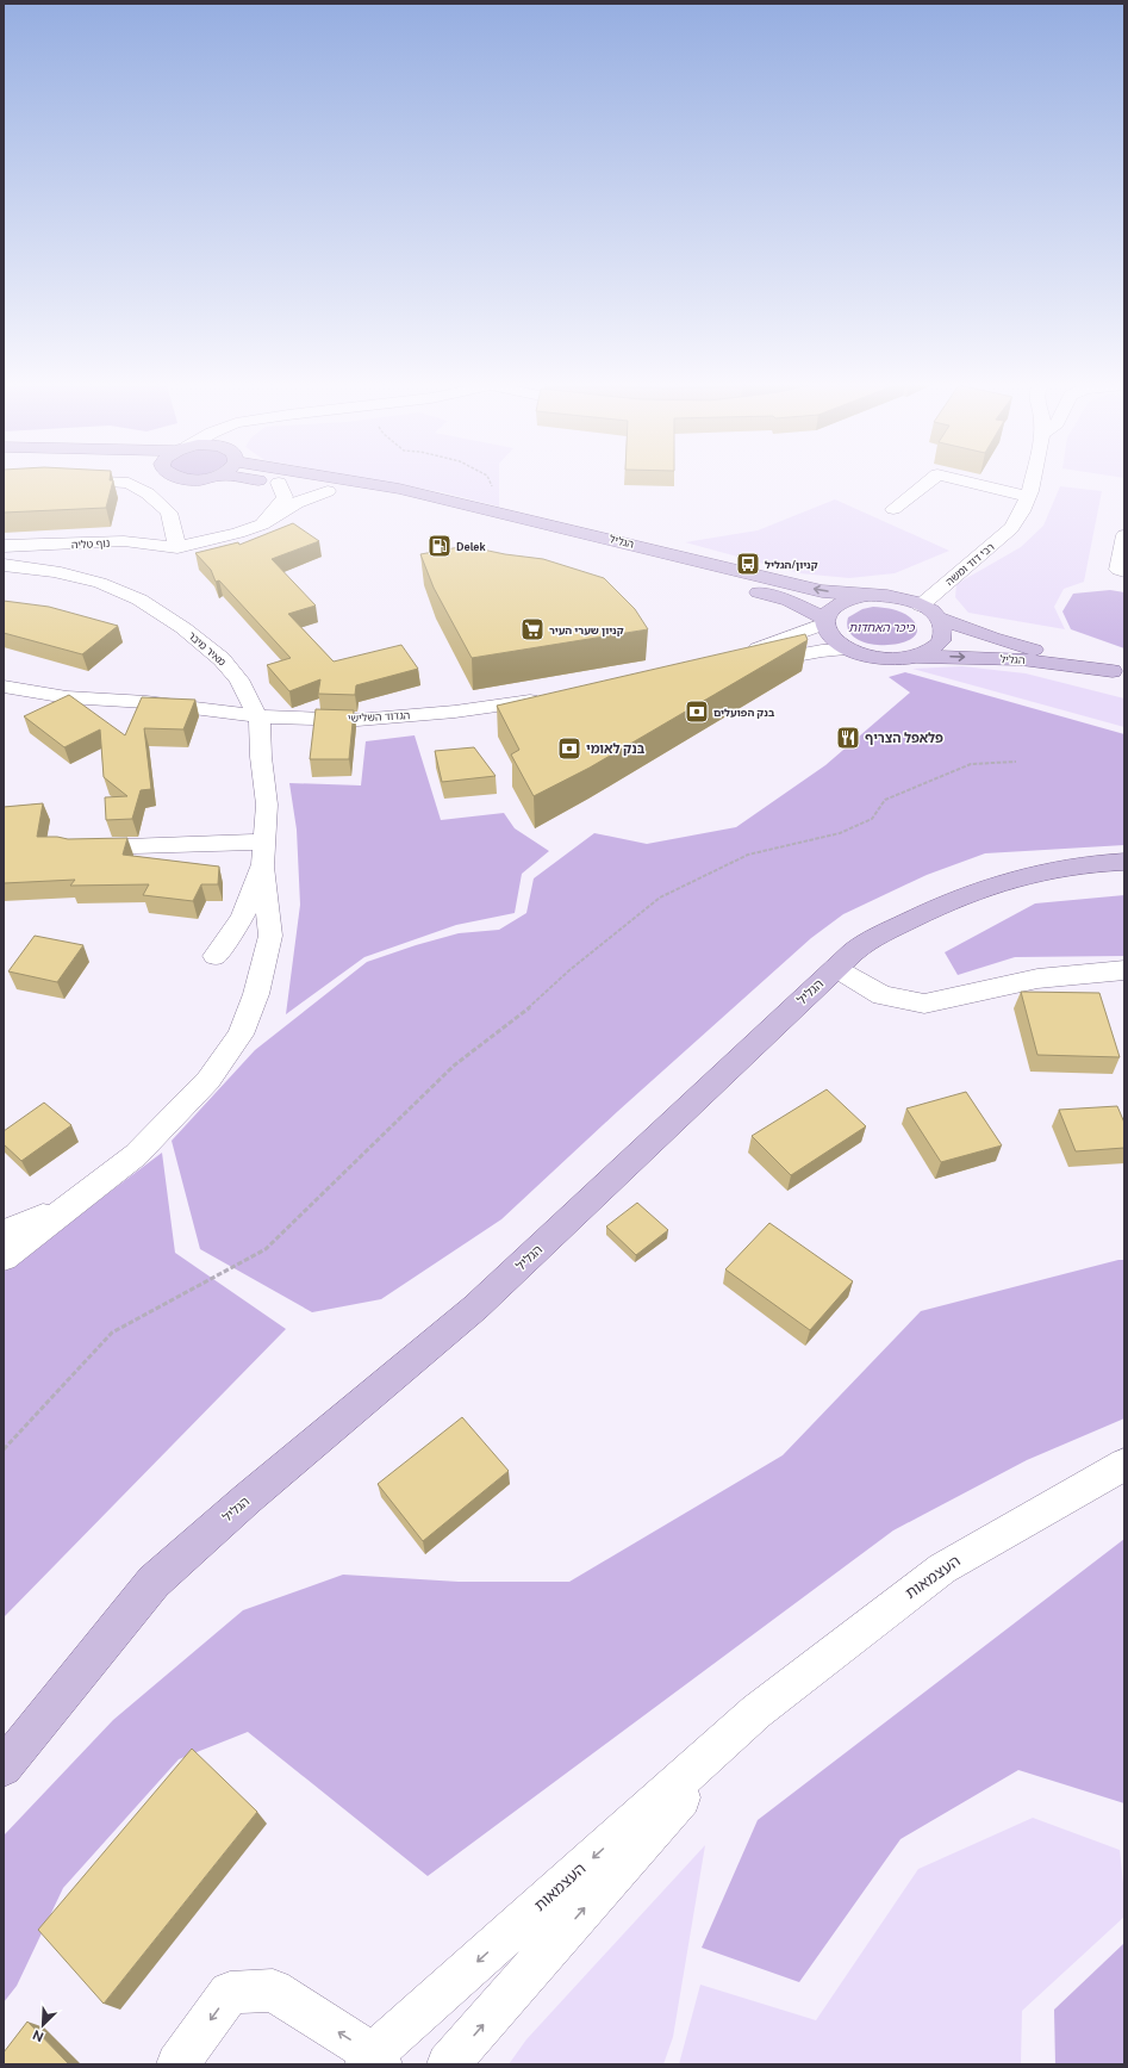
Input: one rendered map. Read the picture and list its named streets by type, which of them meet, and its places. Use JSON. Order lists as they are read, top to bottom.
{
  "streets": {
    "main road": ["הגליל"],
    "street": [
      "נוף טליה",
      "רבי דוד ומשה",
      "מאיר מיבר",
      "הגדוד השלישי",
      "העצמאות"
    ]
  },
  "crossings": [
    ["הגליל", "נוף טליה"],
    ["הגליל", "רבי דוד ומשה"],
    ["מאיר מיבר", "הגדוד השלישי"]
  ],
  "water": ["כיכר האחדות"],
  "places": {
    "fuel station": ["Delek"],
    "bus stop": ["קניון/הגליל"],
    "supermarket": ["קניון שערי העיר"],
    "bank": ["בנק הפועלים", "בנק לאומי"],
    "restaurant": ["פלאפל הצריף"]
  },
  "north": "bottom left"
}
